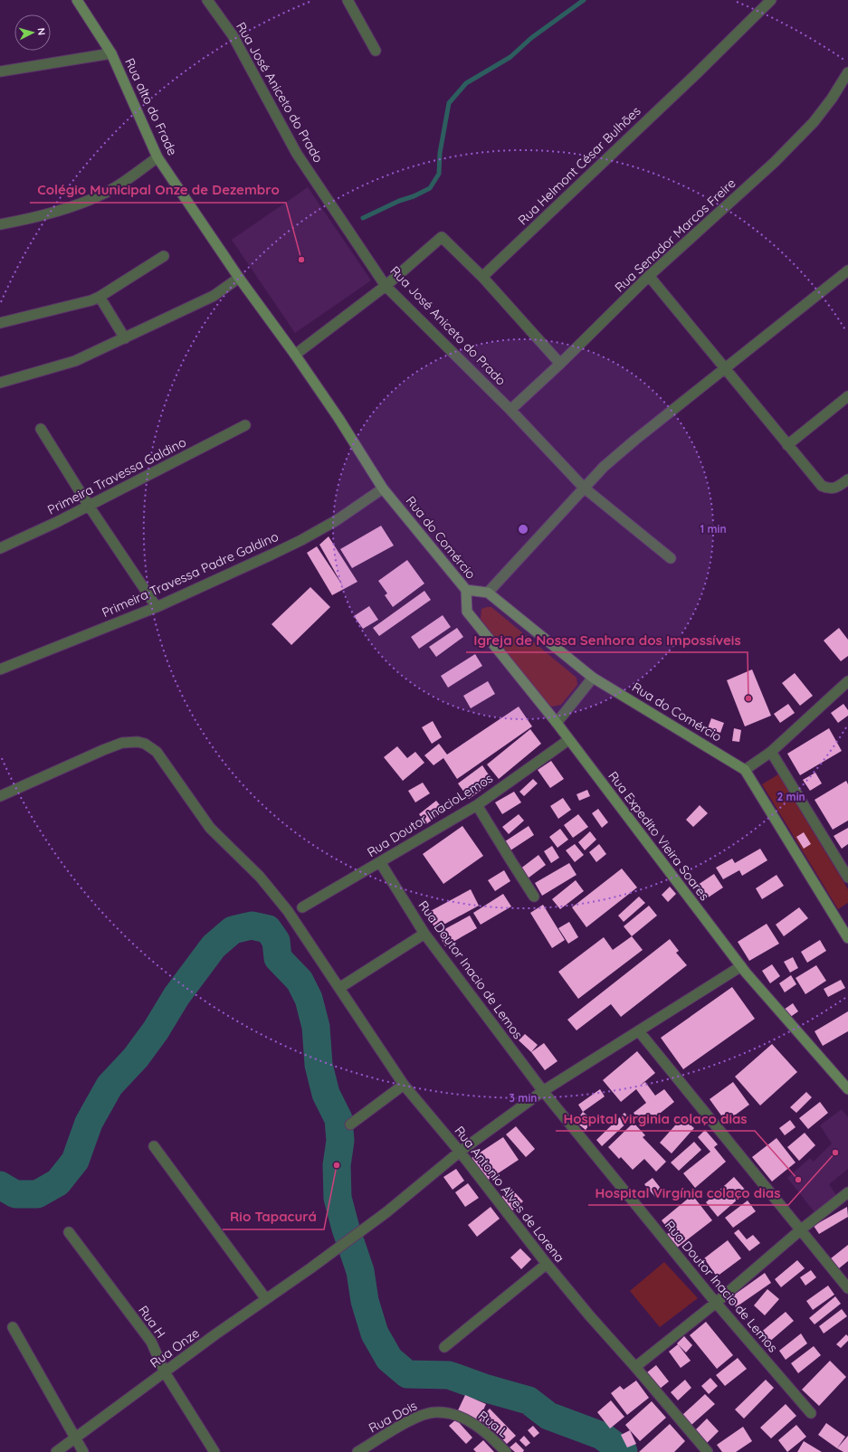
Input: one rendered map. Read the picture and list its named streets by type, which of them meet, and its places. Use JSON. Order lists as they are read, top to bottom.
{
  "streets": {
    "main road": ["Rua alto do Frade", "Rua do Comércio", "Rua Expedito Vieira Soares"],
    "street": [
      "Rua José Aniceto do Prado",
      "Rua Helmont César Bulhões",
      "Rua Senador Marcos Freire",
      "Primeira Travessa Galdino",
      "Primeira Travessa Padre Galdino",
      "Rua Doutor InacioLemos",
      "Rua Doutor Inacio de Lemos",
      "Rua Antonio Alves de Lorena",
      "Rua H",
      "Rua Onze",
      "Rua Dois",
      "Rua L"
    ]
  },
  "crossings": [
    ["Rua José Aniceto do Prado", "Rua Senador Marcos Freire"],
    ["Rua alto do Frade", "Rua do Comércio"],
    ["Rua do Comércio", "Primeira Travessa Padre Galdino"],
    ["Rua do Comércio", "Rua Expedito Vieira Soares"],
    ["Rua Doutor InacioLemos", "Rua Expedito Vieira Soares"],
    ["Rua Doutor InacioLemos", "Rua Doutor Inacio de Lemos"],
    ["Rua Antonio Alves de Lorena", "Rua Onze"],
    ["Rua H", "Rua Onze"],
    ["Rua Dois", "Rua L"]
  ],
  "places": [
    "Colégio Municipal Onze de Dezembro",
    "Igreja de Nossa Senhora dos Impossíveis",
    "Hospital Virgínia colaço dias",
    "Rio Tapacurá",
    "Hospital virginia colaço dias"
  ],
  "north": "right",
  "rings": ["1 min", "2 min", "3 min"]
}
